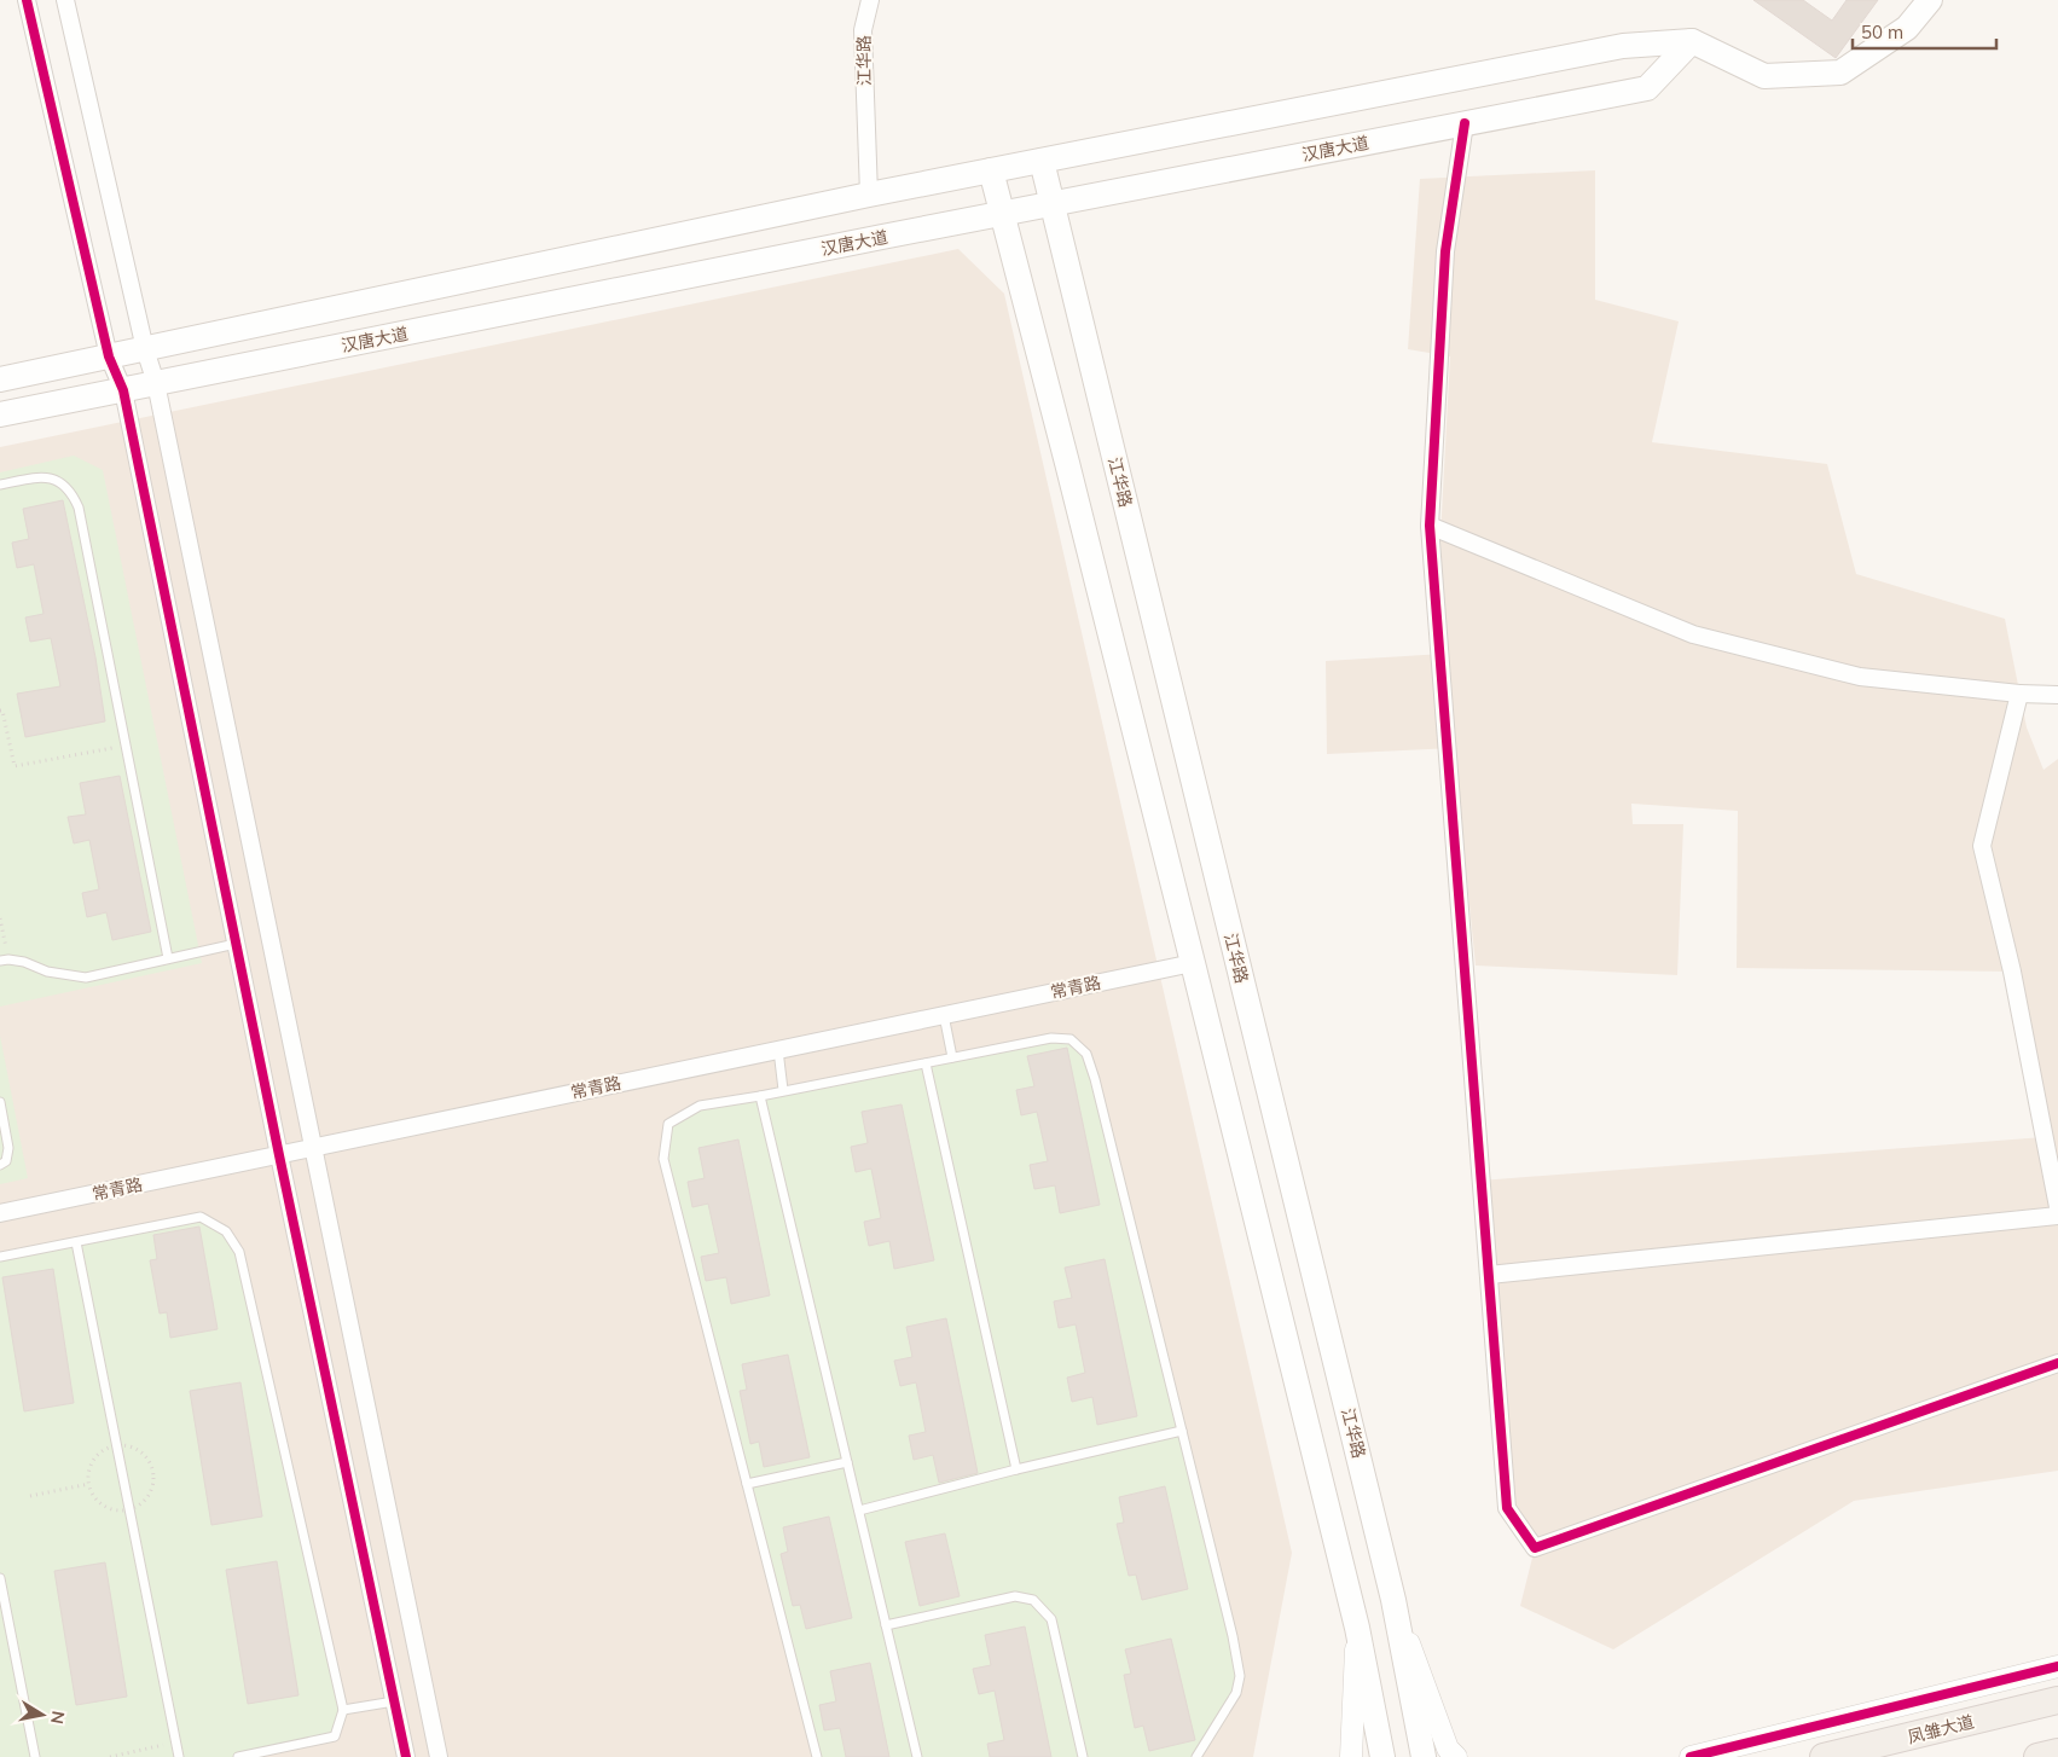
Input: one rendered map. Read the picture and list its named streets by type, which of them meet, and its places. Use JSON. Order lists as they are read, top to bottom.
{
  "streets": {
    "main road": ["江华路", "汉唐大道", "凤雏大道"],
    "street": ["常青路"]
  },
  "crossings": [
    ["江华路", "汉唐大道"]
  ],
  "scale_bar": "50 m",
  "north": "right"
}
